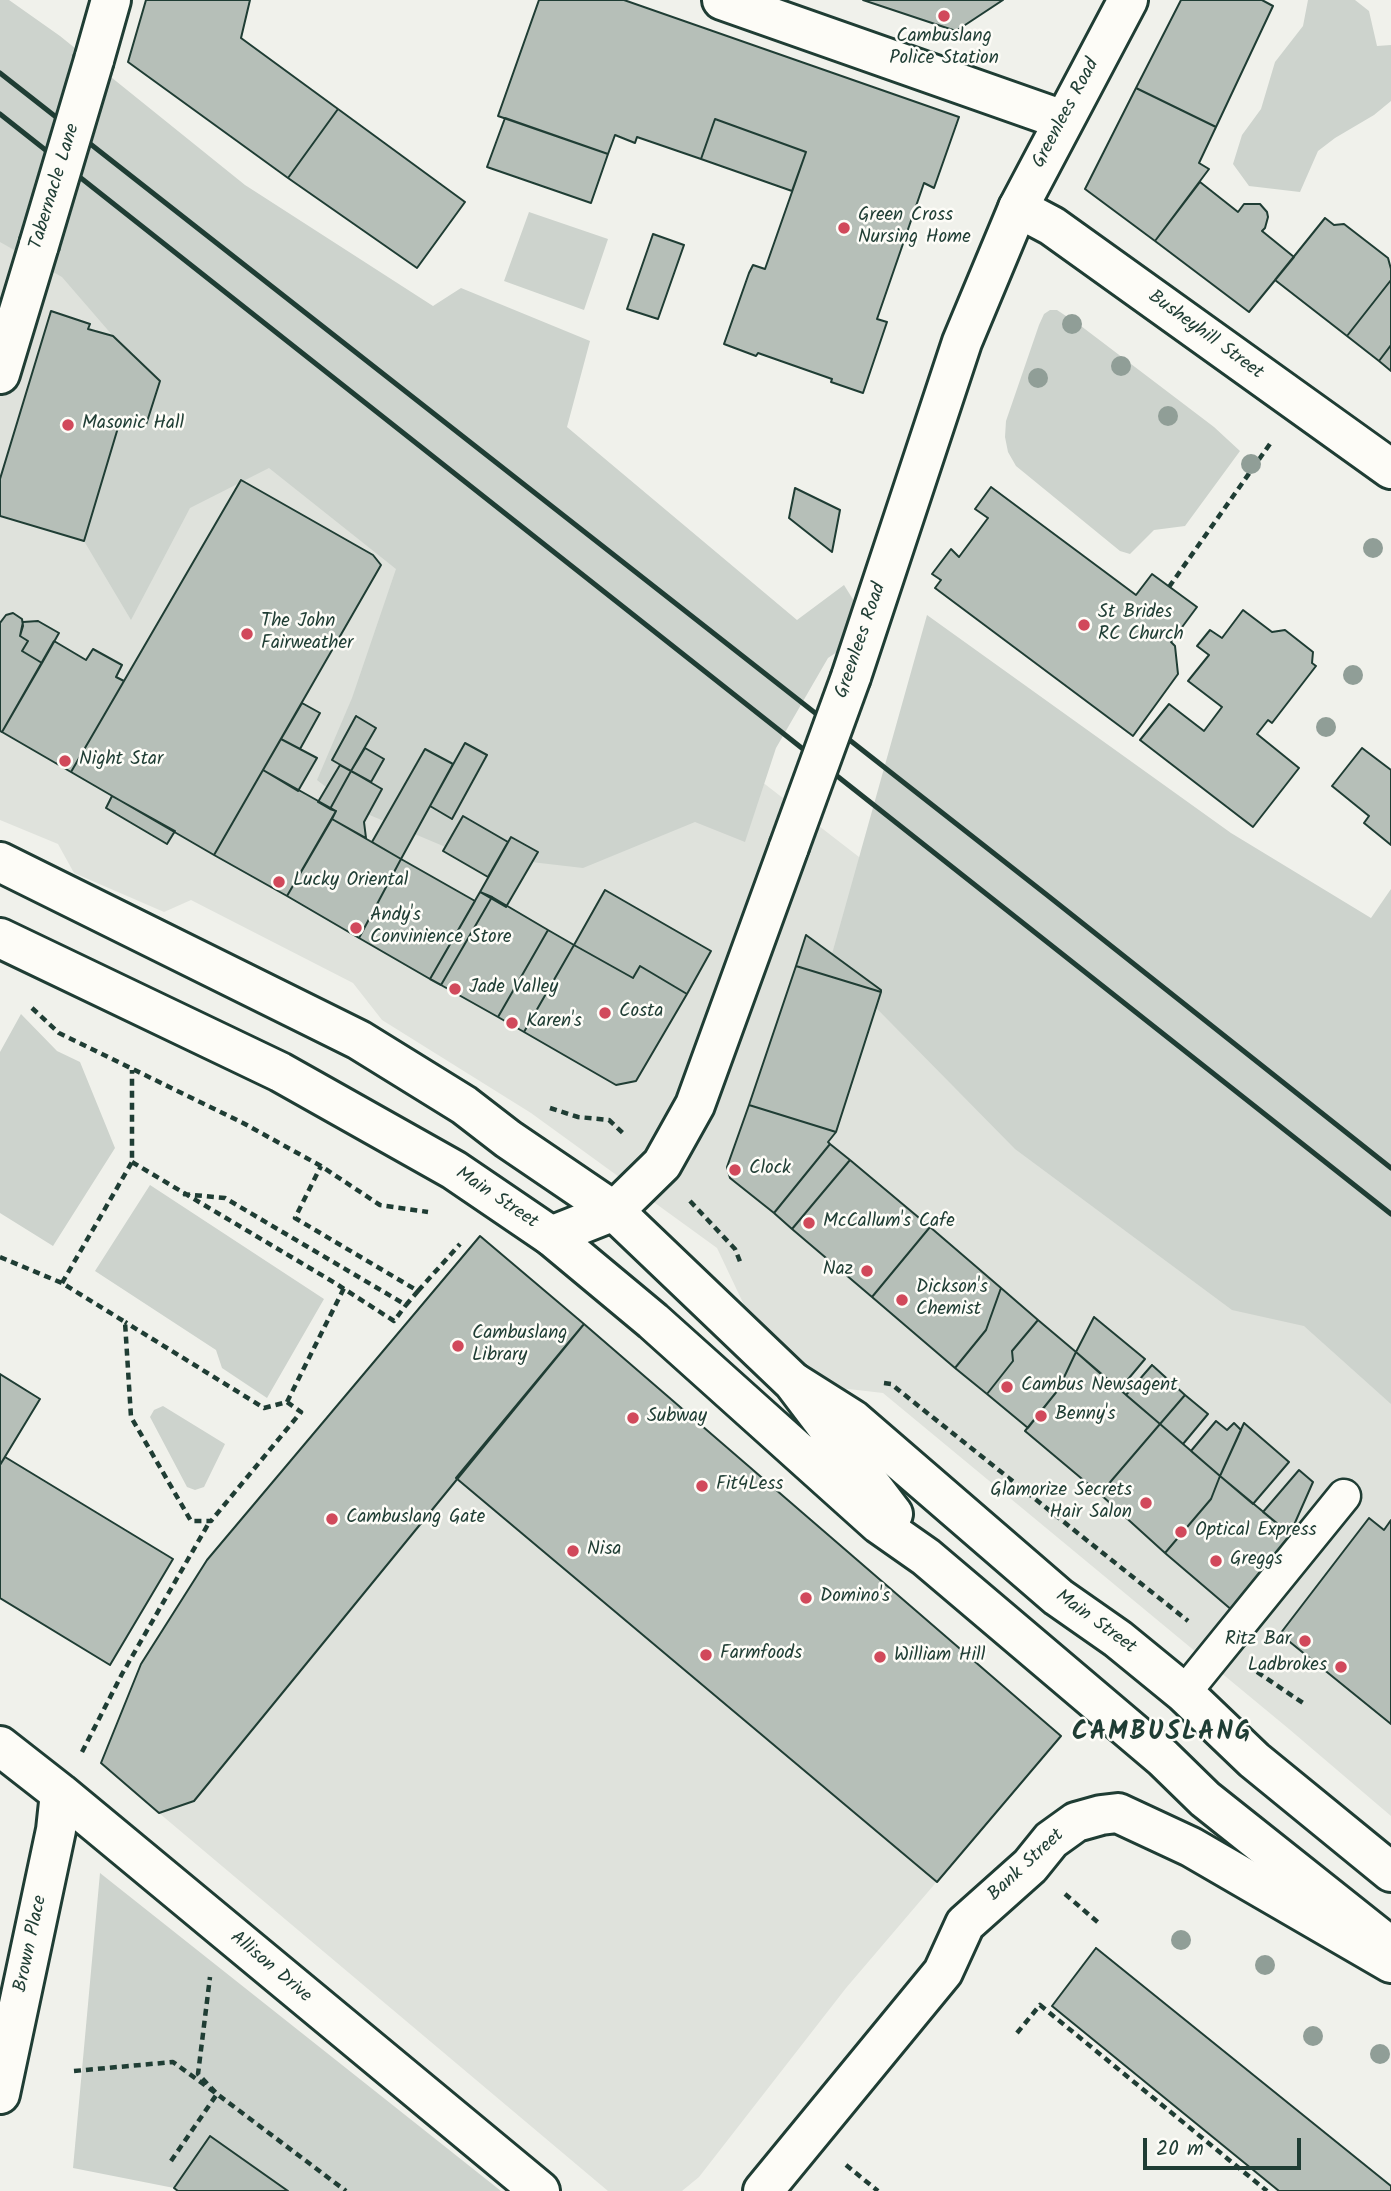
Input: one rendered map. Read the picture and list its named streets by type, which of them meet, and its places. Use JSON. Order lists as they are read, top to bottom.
{
  "streets": {
    "main road": [
      "Greenlees Road",
      "Tabernacle Lane",
      "Busheyhill Street",
      "Main Street",
      "Bank Street",
      "Brown Place",
      "Allison Drive"
    ]
  },
  "crossings": [
    ["Greenlees Road", "Busheyhill Street"],
    ["Greenlees Road", "Main Street"],
    ["Brown Place", "Allison Drive"]
  ],
  "districts": ["CAMBUSLANG"],
  "places": [
    "Cambuslang Police Station",
    "Green Cross Nursing Home",
    "Masonic Hall",
    "St Brides RC Church",
    "The John Fairweather",
    "Night Star",
    "Lucky Oriental",
    "Andy's Convinience Store",
    "Jade Valley",
    "Costa",
    "Karen's",
    "Clock",
    "McCallum's Cafe",
    "Naz",
    "Dickson's Chemist",
    "Cambuslang Library",
    "Cambus Newsagent",
    "Benny's",
    "Subway",
    "Fit4Less",
    "Glamorize Secrets Hair Salon",
    "Cambuslang Gate",
    "Optical Express",
    "Nisa",
    "Greggs",
    "Domino's",
    "Ritz Bar",
    "Farmfoods",
    "William Hill",
    "Ladbrokes"
  ],
  "scale_bar": "20 m"
}
